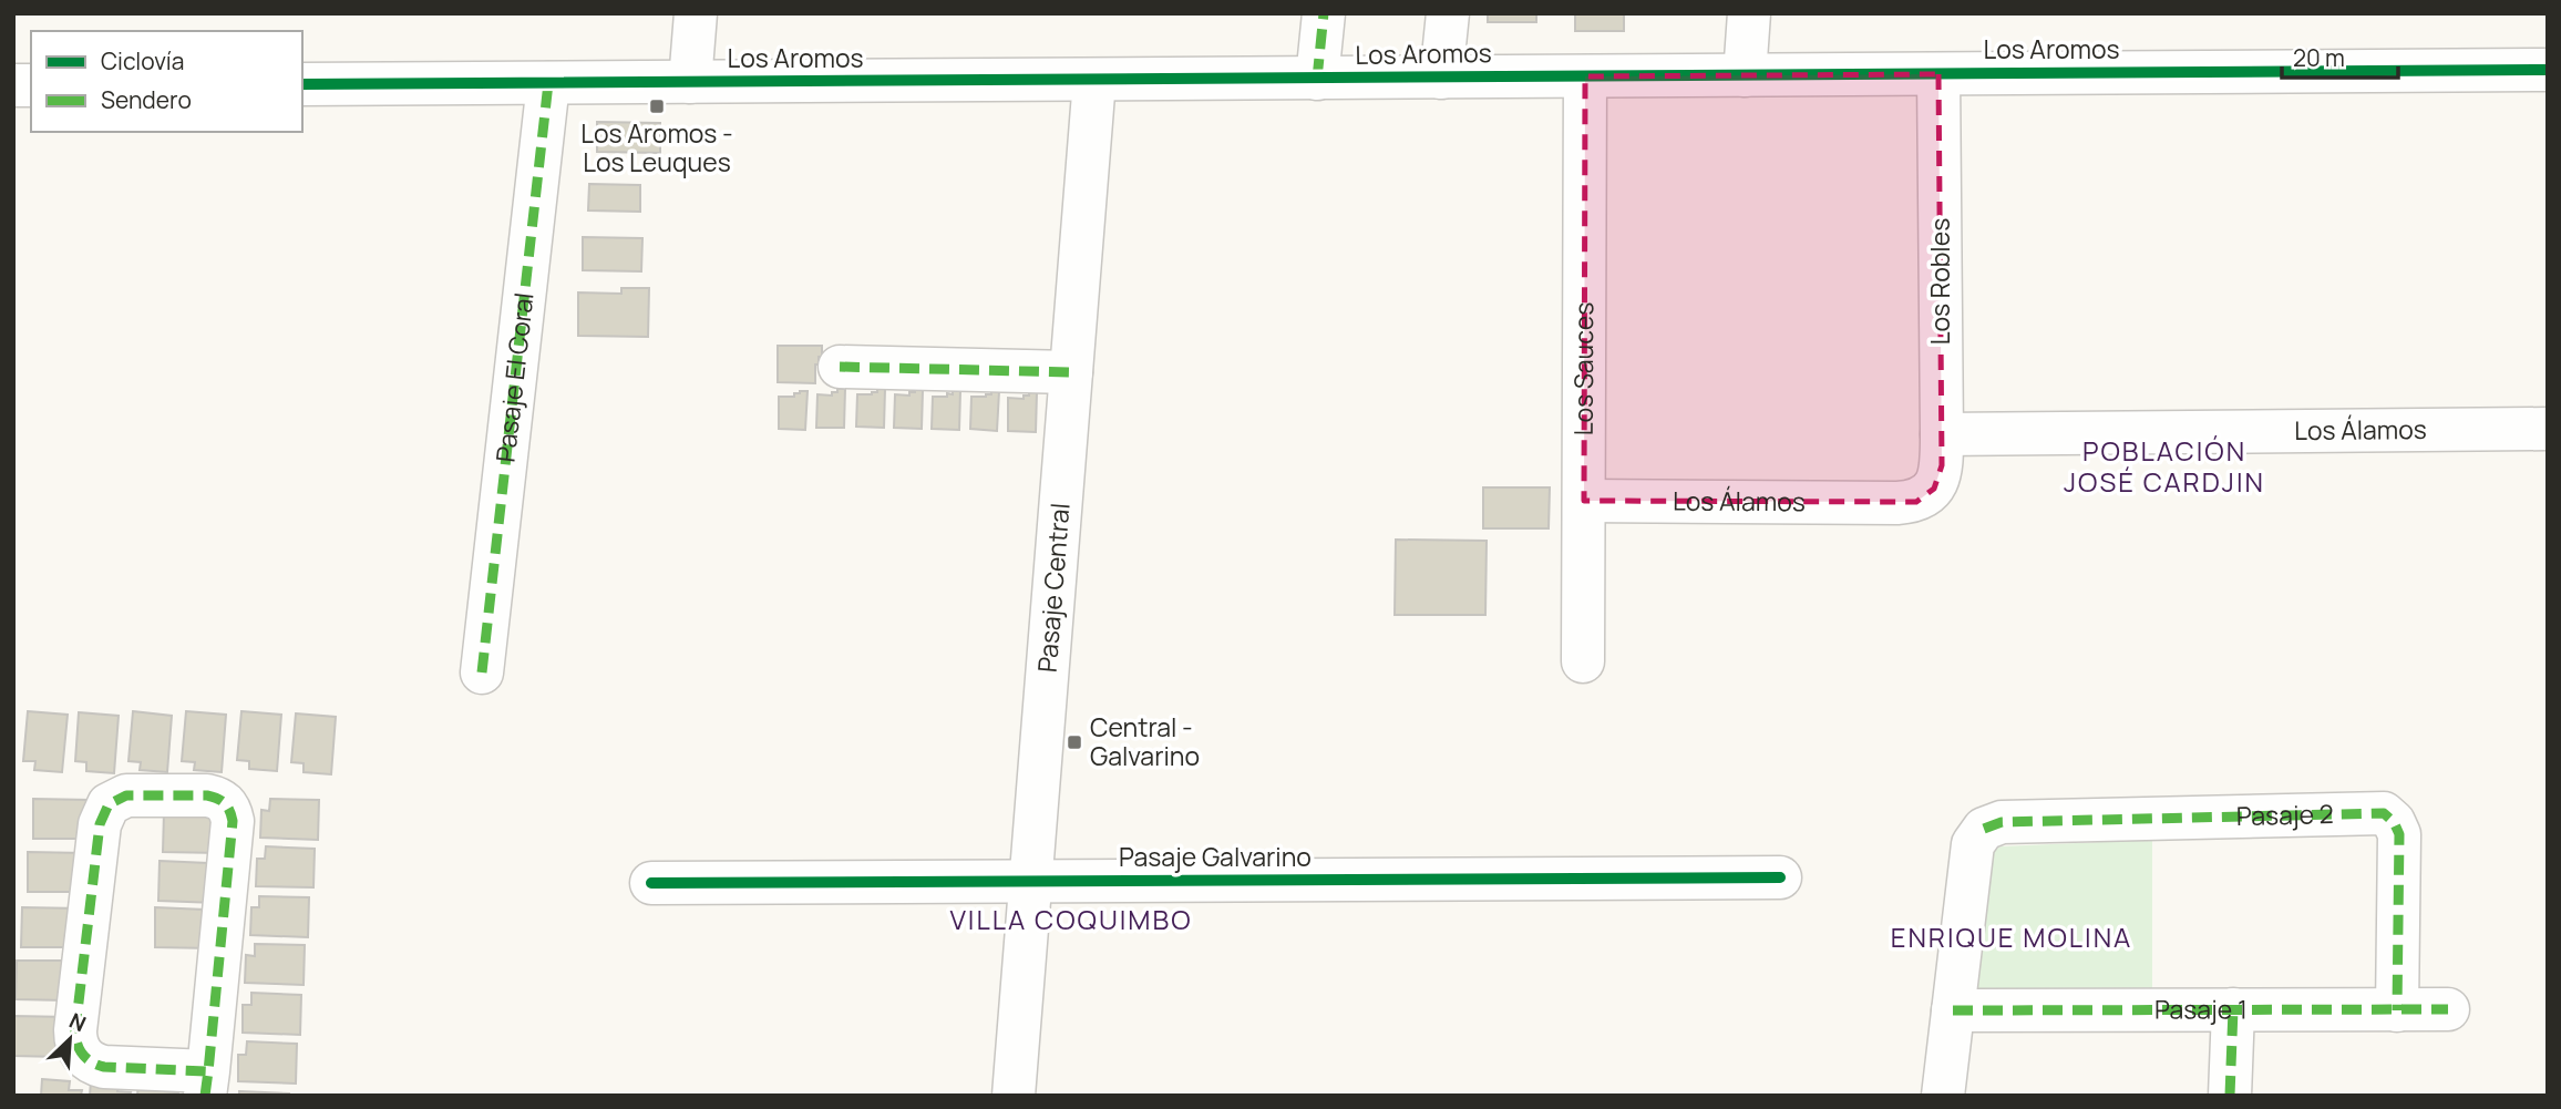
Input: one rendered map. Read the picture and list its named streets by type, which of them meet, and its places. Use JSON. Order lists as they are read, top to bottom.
{
  "streets": {
    "street": [
      "Los Aromos",
      "Los Robles",
      "Los Sauces",
      "Pasaje El Coral",
      "Los Álamos",
      "Pasaje Central",
      "Pasaje 2",
      "Pasaje Galvarino",
      "Pasaje 1"
    ]
  },
  "crossings": [
    ["Los Aromos", "Los Robles"],
    ["Los Aromos", "Los Sauces"],
    ["Los Aromos", "Pasaje El Coral"],
    ["Los Aromos", "Pasaje Central"],
    ["Los Robles", "Los Álamos"],
    ["Los Sauces", "Los Álamos"],
    ["Pasaje Central", "Pasaje Galvarino"],
    ["Pasaje 2", "Pasaje 1"]
  ],
  "districts": ["POBLACIÓN JOSÉ CARDJIN", "VILLA COQUIMBO", "ENRIQUE MOLINA"],
  "places": {
    "transit": ["Los Aromos - Los Leuques", "Central - Galvarino"]
  },
  "legend": ["Ciclovía", "Sendero"],
  "scale_bar": "20 m",
  "north": "top right"
}
